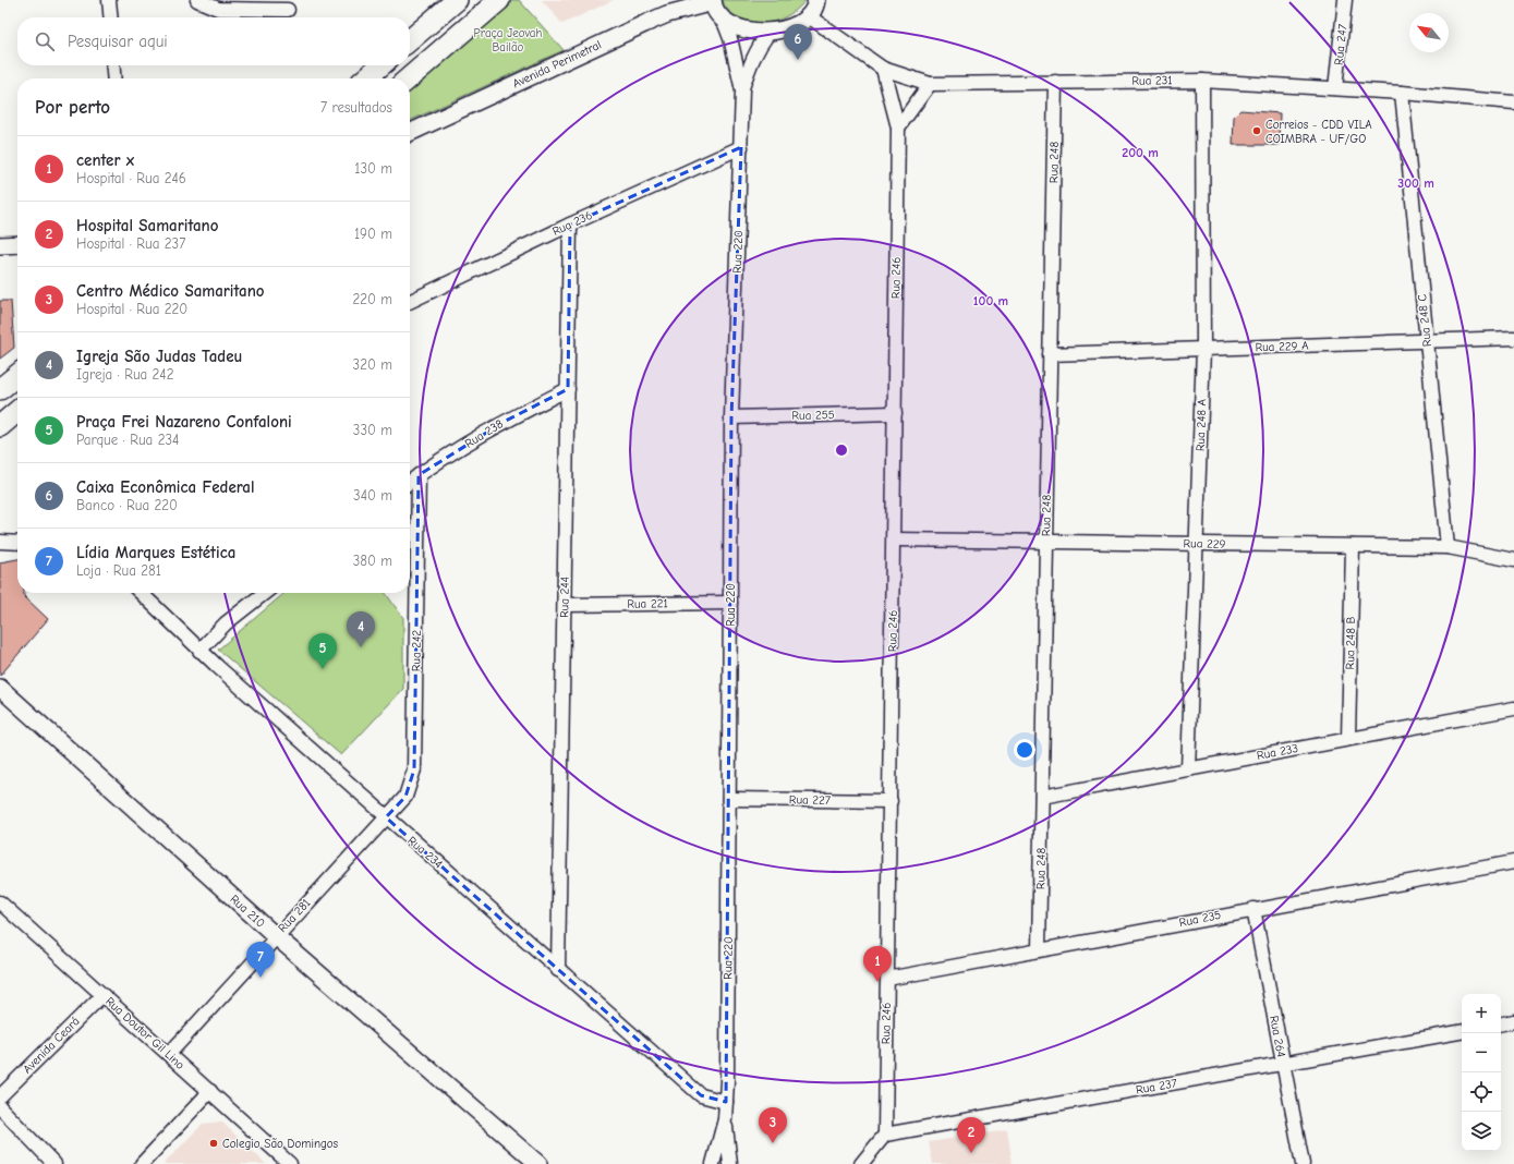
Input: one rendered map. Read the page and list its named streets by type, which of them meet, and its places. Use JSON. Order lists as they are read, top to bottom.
{
  "streets": {
    "street": [
      "Rua 247",
      "Avenida Perimetral",
      "Rua 231",
      "Rua 248",
      "Rua 236",
      "Rua 220",
      "Rua 246",
      "Rua 248 C",
      "Rua 229 A",
      "Rua 255",
      "Rua 248 A",
      "Rua 238",
      "Rua 229",
      "Rua 244",
      "Rua 221",
      "Rua 248 B",
      "Rua 242",
      "Rua 233",
      "Rua 227",
      "Rua 234",
      "Rua 210",
      "Rua 281",
      "Rua 235",
      "Rua Doutor Gil Lino",
      "Rua 264",
      "Avenida Ceará",
      "Rua 237"
    ]
  },
  "crossings": [
    ["Rua 247", "Rua 231"],
    ["Rua 231", "Rua 248"],
    ["Rua 231", "Rua 246"],
    ["Rua 231", "Rua 248 C"],
    ["Rua 231", "Rua 248 A"],
    ["Rua 248", "Rua 229 A"],
    ["Rua 248", "Rua 229"],
    ["Rua 248", "Rua 233"],
    ["Rua 248", "Rua 235"],
    ["Rua 236", "Rua 220"],
    ["Rua 236", "Rua 244"],
    ["Rua 220", "Rua 255"],
    ["Rua 220", "Rua 221"],
    ["Rua 220", "Rua 227"],
    ["Rua 220", "Rua 234"],
    ["Rua 246", "Rua 255"],
    ["Rua 246", "Rua 229"],
    ["Rua 246", "Rua 227"],
    ["Rua 246", "Rua 235"],
    ["Rua 246", "Rua 237"],
    ["Rua 248 C", "Rua 229 A"],
    ["Rua 248 C", "Rua 229"],
    ["Rua 229 A", "Rua 248 A"],
    ["Rua 248 A", "Rua 229"],
    ["Rua 248 A", "Rua 233"],
    ["Rua 238", "Rua 244"],
    ["Rua 238", "Rua 242"],
    ["Rua 229", "Rua 248 B"],
    ["Rua 244", "Rua 221"],
    ["Rua 244", "Rua 234"],
    ["Rua 248 B", "Rua 233"],
    ["Rua 242", "Rua 234"],
    ["Rua 242", "Rua 281"],
    ["Rua 234", "Rua 281"],
    ["Rua 210", "Rua 281"],
    ["Rua 281", "Rua Doutor Gil Lino"],
    ["Rua 235", "Rua 264"],
    ["Rua Doutor Gil Lino", "Avenida Ceará"],
    ["Rua 264", "Rua 237"]
  ],
  "parks": ["Praça Jeovah Bailão"],
  "places": ["Correios - CDD VILA COIMBRA - UF/GO", "Colegio São Domingos"],
  "north": "top left",
  "page": {
    "search": "Pesquisar aqui",
    "pins": [
      "6",
      "4",
      "5",
      "7",
      "1",
      "3",
      "2"
    ],
    "heading": ["Por perto", "7 resultados"],
    "list": [
      {
        "mark": "1",
        "name": "center x",
        "note": "Hospital · Rua 246",
        "value": "130 m"
      },
      {
        "mark": "2",
        "name": "Hospital Samaritano",
        "note": "Hospital · Rua 237",
        "value": "190 m"
      },
      {
        "mark": "3",
        "name": "Centro Médico Samaritano",
        "note": "Hospital · Rua 220",
        "value": "220 m"
      },
      {
        "mark": "4",
        "name": "Igreja São Judas Tadeu",
        "note": "Igreja · Rua 242",
        "value": "320 m"
      },
      {
        "mark": "5",
        "name": "Praça Frei Nazareno Confaloni",
        "note": "Parque · Rua 234",
        "value": "330 m"
      },
      {
        "mark": "6",
        "name": "Caixa Econômica Federal",
        "note": "Banco · Rua 220",
        "value": "340 m"
      },
      {
        "mark": "7",
        "name": "Lídia Marques Estética",
        "note": "Loja · Rua 281",
        "value": "380 m"
      }
    ],
    "map_buttons": ["+", "−"]
  },
  "rings": ["200 m", "300 m", "100 m"]
}
